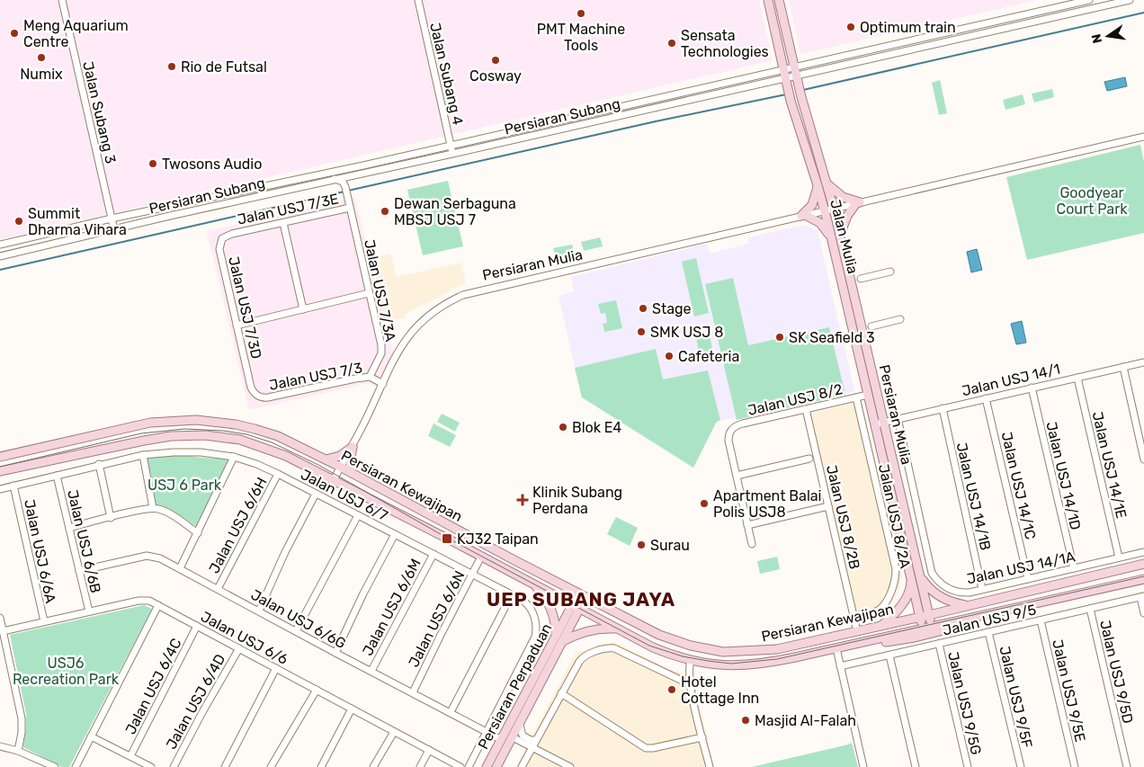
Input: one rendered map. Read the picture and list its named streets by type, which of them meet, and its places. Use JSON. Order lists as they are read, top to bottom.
{
  "streets": {
    "main road": [
      "Jalan Mulia",
      "Persiaran Mulia",
      "Persiaran Kewajipan",
      "Persiaran Perpaduan"
    ],
    "street": [
      "Jalan Subang 4",
      "Jalan Subang 3",
      "Persiaran Subang",
      "Jalan USJ 7/3E",
      "Jalan USJ 7/3A",
      "Jalan USJ 7/3D",
      "Jalan USJ 7/3",
      "Jalan USJ 14/1",
      "Jalan USJ 8/2",
      "Jalan USJ 14/1E",
      "Jalan USJ 14/1D",
      "Jalan USJ 14/1C",
      "Jalan USJ 6/7",
      "Jalan USJ 14/1B",
      "Jalan USJ 8/2A",
      "Jalan USJ 8/2B",
      "Jalan USJ 6/6H",
      "Jalan USJ 6/6B",
      "Jalan USJ 6/6A",
      "Jalan USJ 14/1A",
      "Jalan USJ 6/6M",
      "Jalan USJ 6/6G",
      "Jalan USJ 6/6N",
      "Jalan USJ 9/5",
      "Jalan USJ 6/6",
      "Jalan USJ 9/5D",
      "Jalan USJ 6/4C",
      "Jalan USJ 9/5E",
      "Jalan USJ 9/5F",
      "Jalan USJ 6/4D",
      "Jalan USJ 9/5G"
    ]
  },
  "crossings": [
    ["Jalan Subang 4", "Persiaran Subang"],
    ["Jalan Subang 3", "Persiaran Subang"],
    ["Persiaran Subang", "Jalan Mulia"],
    ["Persiaran Subang", "Persiaran Mulia"],
    ["Jalan USJ 7/3E", "Jalan USJ 7/3A"],
    ["Jalan USJ 7/3E", "Jalan USJ 7/3D"],
    ["Jalan Mulia", "Persiaran Mulia"],
    ["Jalan Mulia", "Jalan USJ 8/2"],
    ["Persiaran Mulia", "Jalan USJ 7/3"],
    ["Persiaran Mulia", "Jalan USJ 14/1"],
    ["Persiaran Mulia", "Jalan USJ 8/2"],
    ["Persiaran Mulia", "Persiaran Kewajipan"],
    ["Jalan USJ 7/3A", "Jalan USJ 7/3"],
    ["Jalan USJ 7/3D", "Jalan USJ 7/3"],
    ["Jalan USJ 14/1", "Jalan USJ 14/1E"],
    ["Jalan USJ 14/1", "Jalan USJ 14/1D"],
    ["Jalan USJ 14/1", "Jalan USJ 14/1C"],
    ["Jalan USJ 14/1", "Jalan USJ 14/1B"],
    ["Jalan USJ 14/1", "Jalan USJ 14/1A"],
    ["Jalan USJ 8/2", "Jalan USJ 8/2A"],
    ["Jalan USJ 8/2", "Jalan USJ 8/2B"],
    ["Jalan USJ 14/1E", "Jalan USJ 14/1A"],
    ["Jalan USJ 14/1D", "Jalan USJ 14/1A"],
    ["Persiaran Kewajipan", "Jalan USJ 8/2B"],
    ["Persiaran Kewajipan", "Jalan USJ 6/6N"],
    ["Persiaran Kewajipan", "Persiaran Perpaduan"],
    ["Jalan USJ 14/1C", "Jalan USJ 14/1A"],
    ["Jalan USJ 6/7", "Jalan USJ 6/6H"],
    ["Jalan USJ 6/7", "Jalan USJ 6/6B"],
    ["Jalan USJ 6/7", "Jalan USJ 6/6A"],
    ["Jalan USJ 6/7", "Jalan USJ 6/6M"],
    ["Jalan USJ 6/7", "Jalan USJ 6/6G"],
    ["Jalan USJ 6/7", "Jalan USJ 6/6N"],
    ["Jalan USJ 14/1B", "Jalan USJ 14/1A"],
    ["Jalan USJ 8/2A", "Jalan USJ 8/2B"],
    ["Jalan USJ 6/6H", "Jalan USJ 6/6G"],
    ["Jalan USJ 6/6B", "Jalan USJ 6/6G"],
    ["Jalan USJ 6/6B", "Jalan USJ 6/6"],
    ["Jalan USJ 6/6A", "Jalan USJ 6/6"],
    ["Jalan USJ 6/6M", "Jalan USJ 6/6G"],
    ["Jalan USJ 6/6G", "Jalan USJ 6/6N"],
    ["Jalan USJ 6/6G", "Persiaran Perpaduan"],
    ["Jalan USJ 9/5", "Jalan USJ 9/5D"],
    ["Jalan USJ 9/5", "Jalan USJ 9/5E"],
    ["Jalan USJ 9/5", "Jalan USJ 9/5F"],
    ["Jalan USJ 9/5", "Jalan USJ 9/5G"],
    ["Jalan USJ 6/6", "Jalan USJ 6/4C"],
    ["Jalan USJ 6/6", "Jalan USJ 6/4D"]
  ],
  "districts": ["UEP SUBANG JAYA"],
  "parks": ["Goodyear Court Park", "USJ 6 Park", "USJ6 Recreation Park"],
  "places": {
    "other": [
      "PMT Machine Tools",
      "Optimum train",
      "Meng Aquarium Centre",
      "Sensata Technologies",
      "Numix",
      "Cosway",
      "Rio de Futsal",
      "Twosons Audio",
      "Dewan Serbaguna MBSJ USJ 7",
      "Summit Dharma Vihara",
      "Stage",
      "SMK USJ 8",
      "SK Seafield 3",
      "Cafeteria",
      "Blok E4",
      "Apartment Balai Polis USJ8",
      "Surau",
      "Hotel Cottage Inn",
      "Masjid Al-Falah"
    ],
    "health": ["Klinik Subang Perdana"],
    "transit": ["KJ32 Taipan"]
  },
  "north": "left"
}
